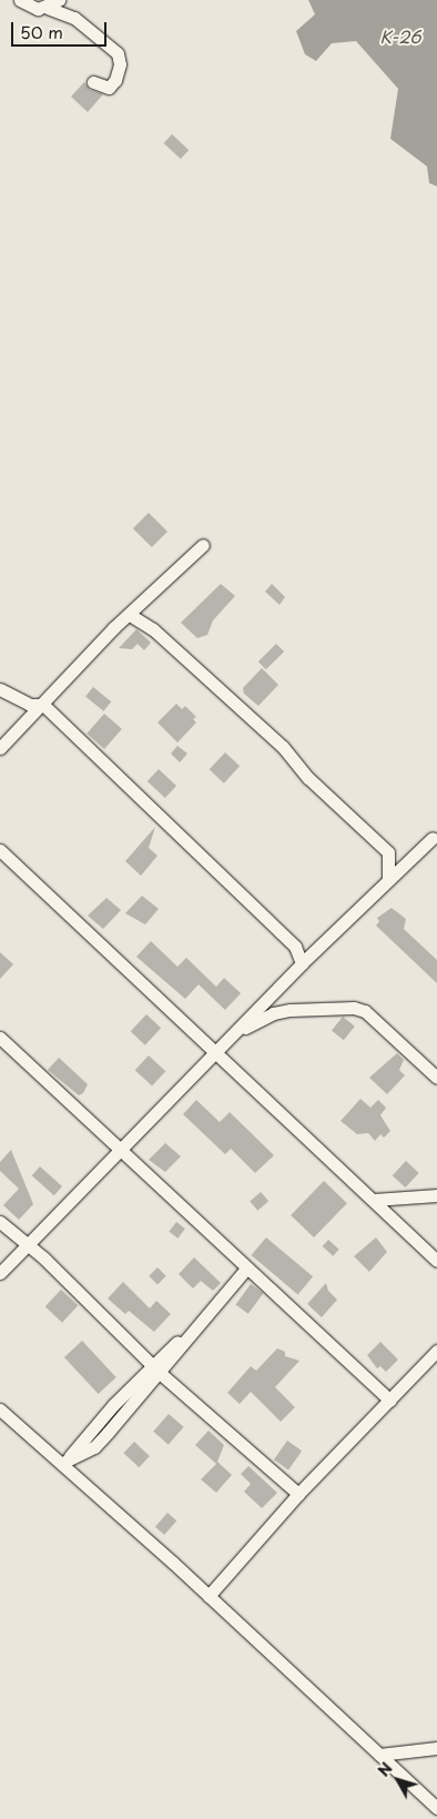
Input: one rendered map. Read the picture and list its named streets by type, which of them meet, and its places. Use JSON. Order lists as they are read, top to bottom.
{
  "water": ["К-26"],
  "scale_bar": "50 m",
  "north": "top left"
}
